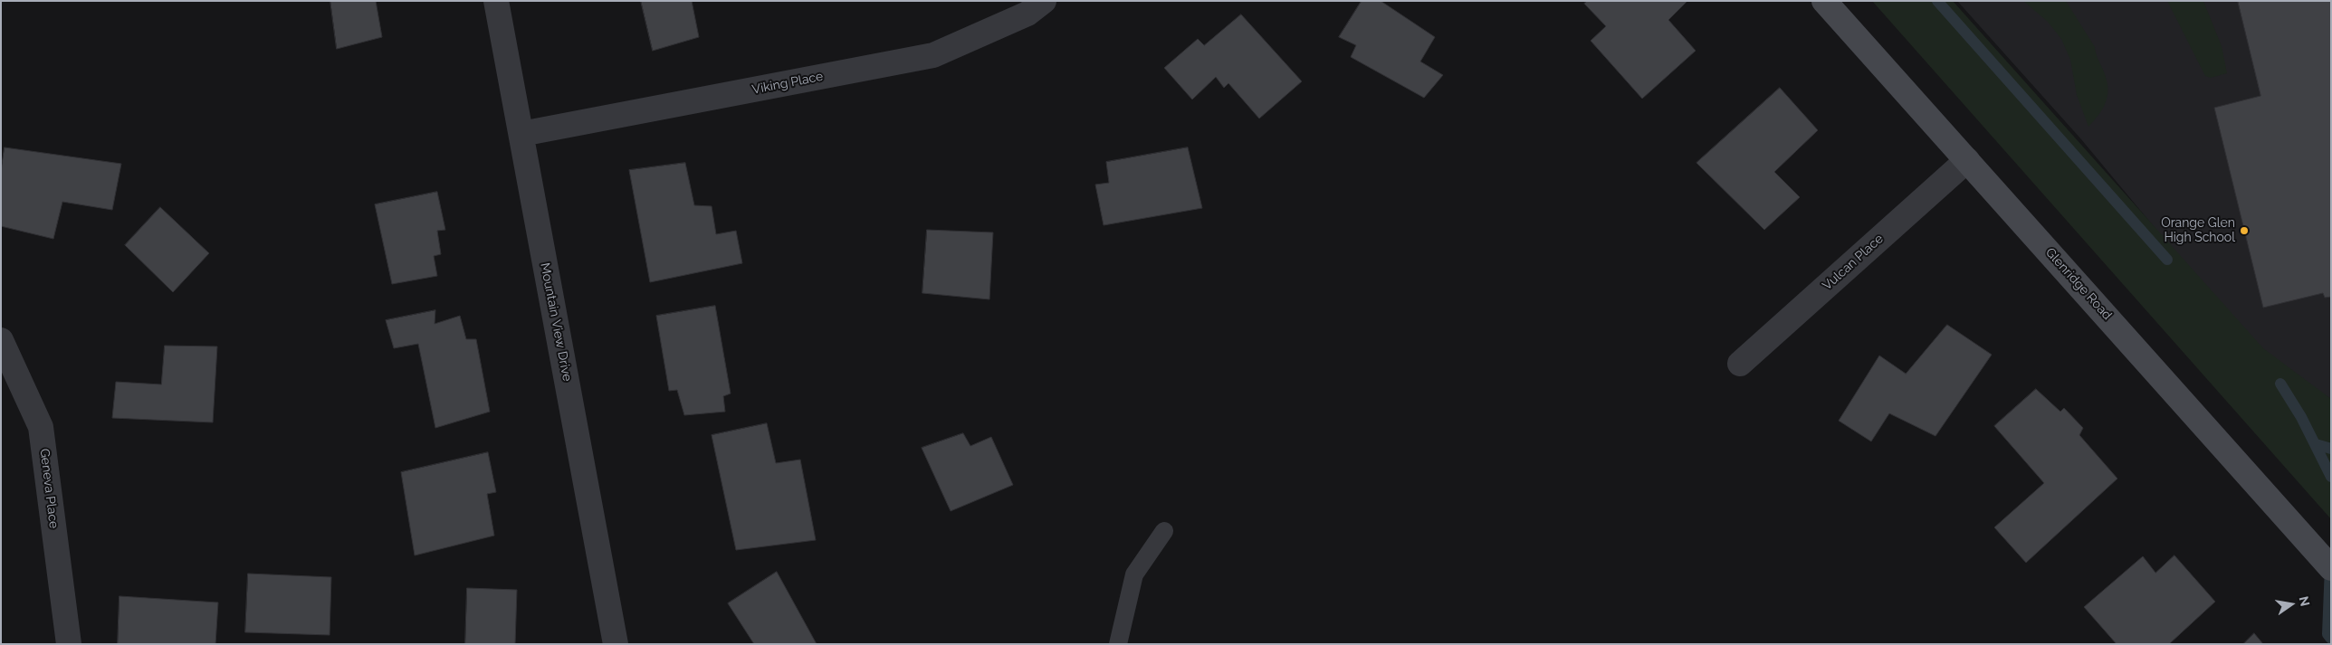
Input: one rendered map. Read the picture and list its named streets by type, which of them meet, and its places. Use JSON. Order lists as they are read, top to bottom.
{
  "streets": {
    "street": [
      "Viking Place",
      "Vulcan Place",
      "Glenridge Road",
      "Mountain View Drive",
      "Geneva Place"
    ]
  },
  "crossings": [
    ["Viking Place", "Mountain View Drive"],
    ["Vulcan Place", "Glenridge Road"]
  ],
  "places": ["Orange Glen High School"],
  "north": "right"
}
